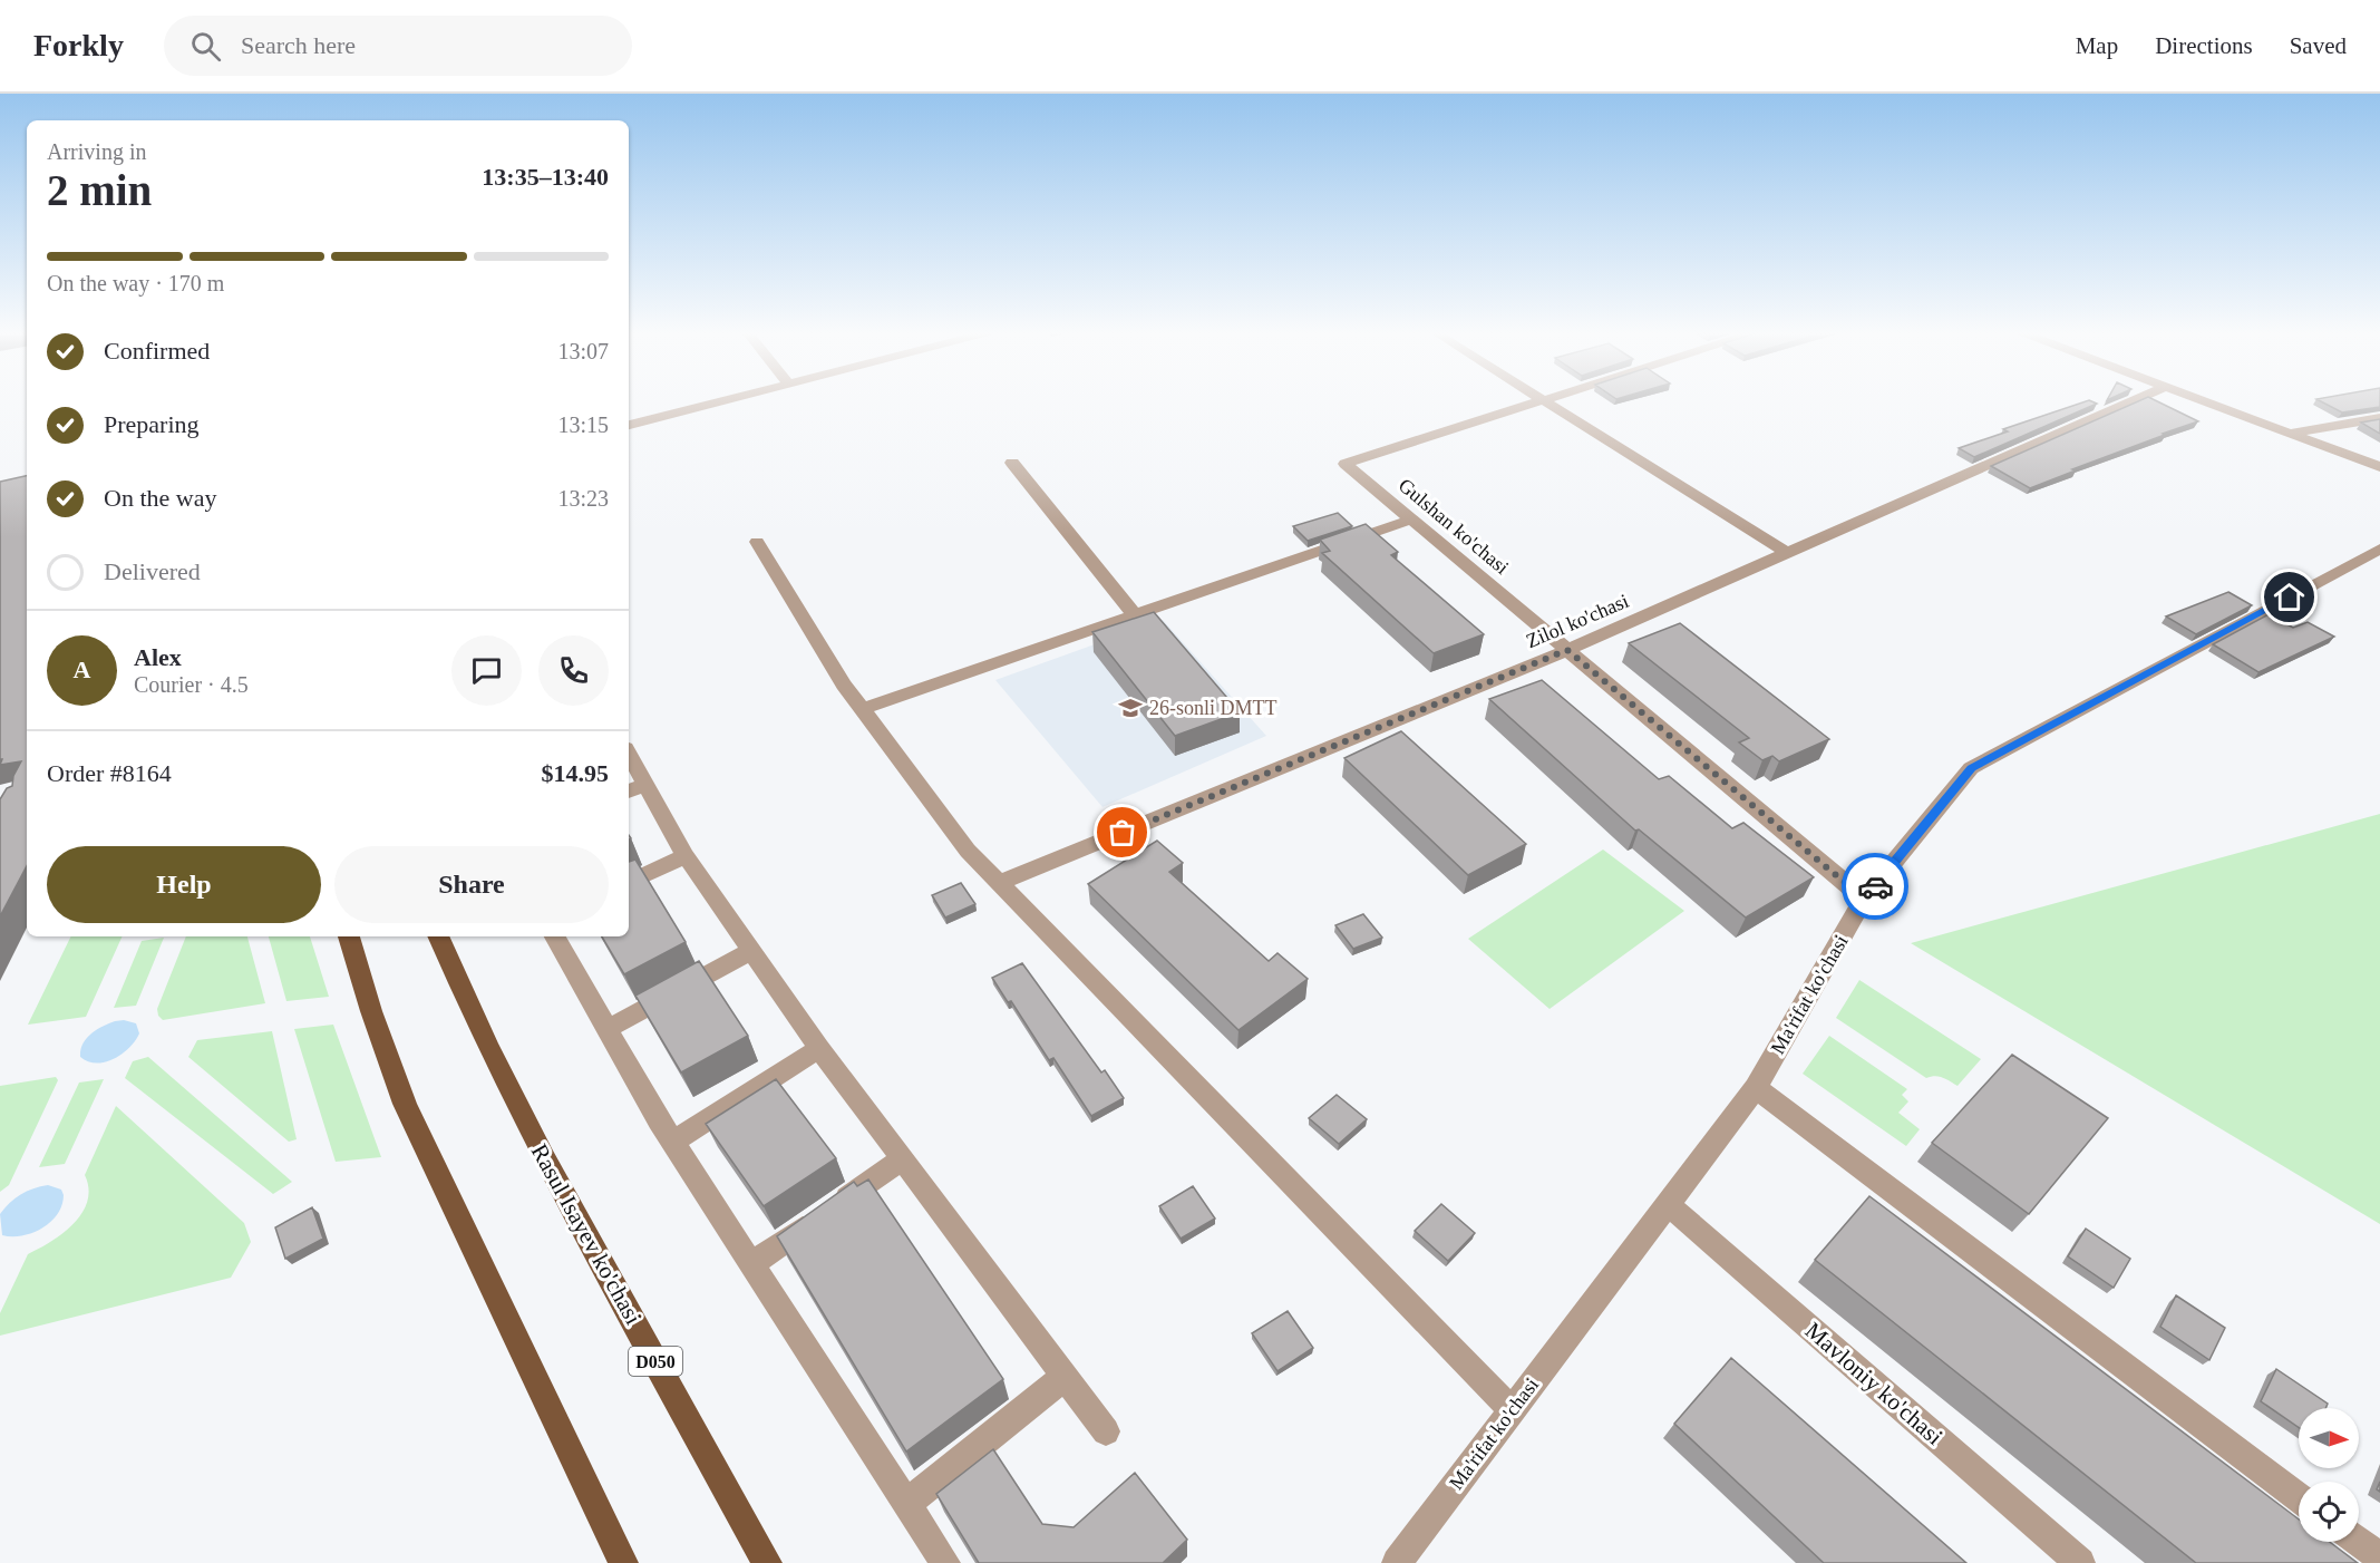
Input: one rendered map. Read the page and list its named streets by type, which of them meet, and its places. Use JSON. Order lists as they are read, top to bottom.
{
  "streets": {
    "main road": ["Rasul Isayev ko'chasi", "D050"],
    "street": [
      "Gulshan ko'chasi",
      "Zilol ko'chasi",
      "Ma'rifat ko'chasi",
      "Mavloniy ko'chasi"
    ]
  },
  "crossings": [
    ["Gulshan ko'chasi", "Zilol ko'chasi"],
    ["Gulshan ko'chasi", "Ma'rifat ko'chasi"],
    ["Ma'rifat ko'chasi", "Mavloniy ko'chasi"]
  ],
  "places": {
    "school or university": ["26-sonli DMTT"]
  },
  "north": "right",
  "page": {
    "header": "Forkly",
    "search": "Search here",
    "nav": ["Map", "Directions", "Saved"],
    "heading": ["2 min", "Arriving in", "13:35–13:40"],
    "panel": [
      "Alex",
      "Courier · 4.5",
      "Order #8164",
      "$14.95"
    ],
    "bar": "On the way · 170 m",
    "list": [
      ["Confirmed", "13:07"],
      ["Preparing", "13:15"],
      ["On the way", "13:23"],
      "Delivered"
    ],
    "round": "A",
    "buttons": ["Help", "Share"]
  }
}
